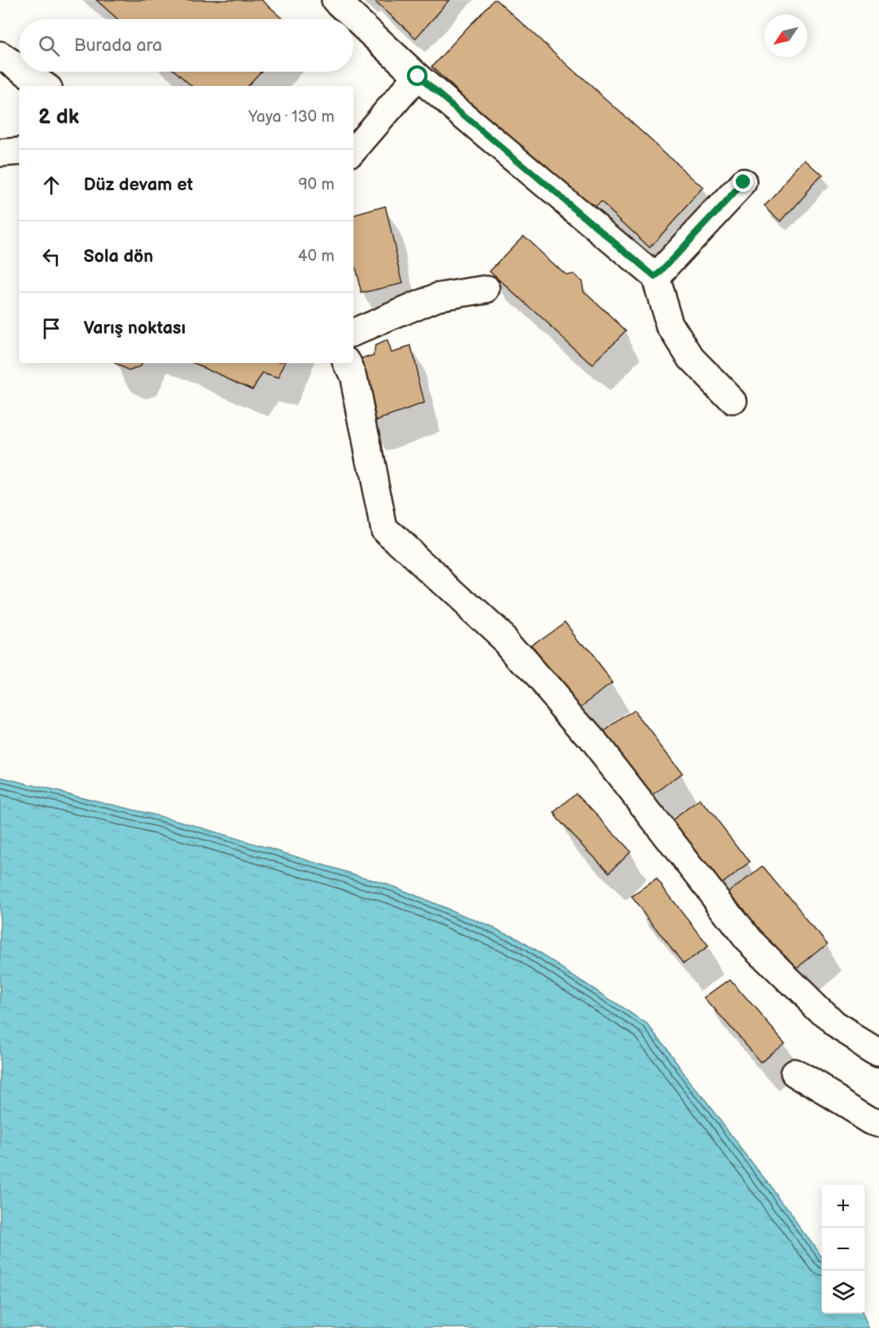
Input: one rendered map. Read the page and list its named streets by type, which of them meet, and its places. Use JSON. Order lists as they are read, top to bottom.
{
  "north": "bottom left",
  "page": {
    "search": "Burada ara",
    "heading": ["2 dk", "Yaya · 130 m"],
    "list": [
      ["Düz devam et", "90 m"],
      ["Sola dön", "40 m"],
      "Varış noktası"
    ],
    "map_buttons": ["+", "−"]
  }
}
